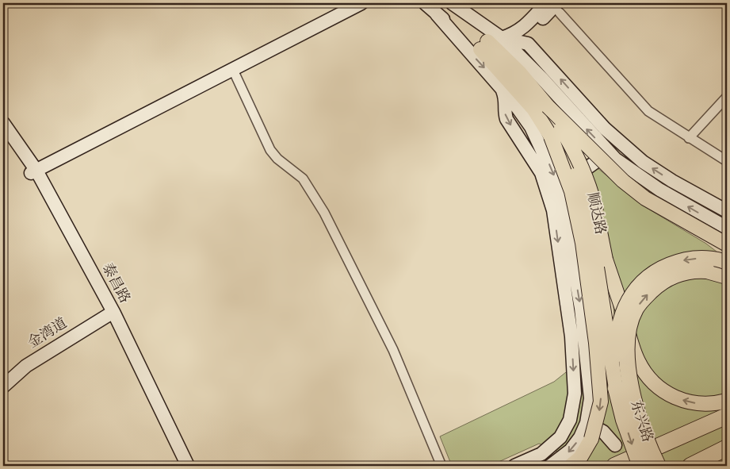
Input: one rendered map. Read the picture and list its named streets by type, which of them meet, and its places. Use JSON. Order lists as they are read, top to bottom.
{
  "streets": {
    "highway": ["东兴路"],
    "main road": ["顺达路"],
    "street": ["泰昌路", "金湾道"]
  },
  "crossings": [
    ["顺达路", "东兴路"],
    ["泰昌路", "金湾道"]
  ]
}
